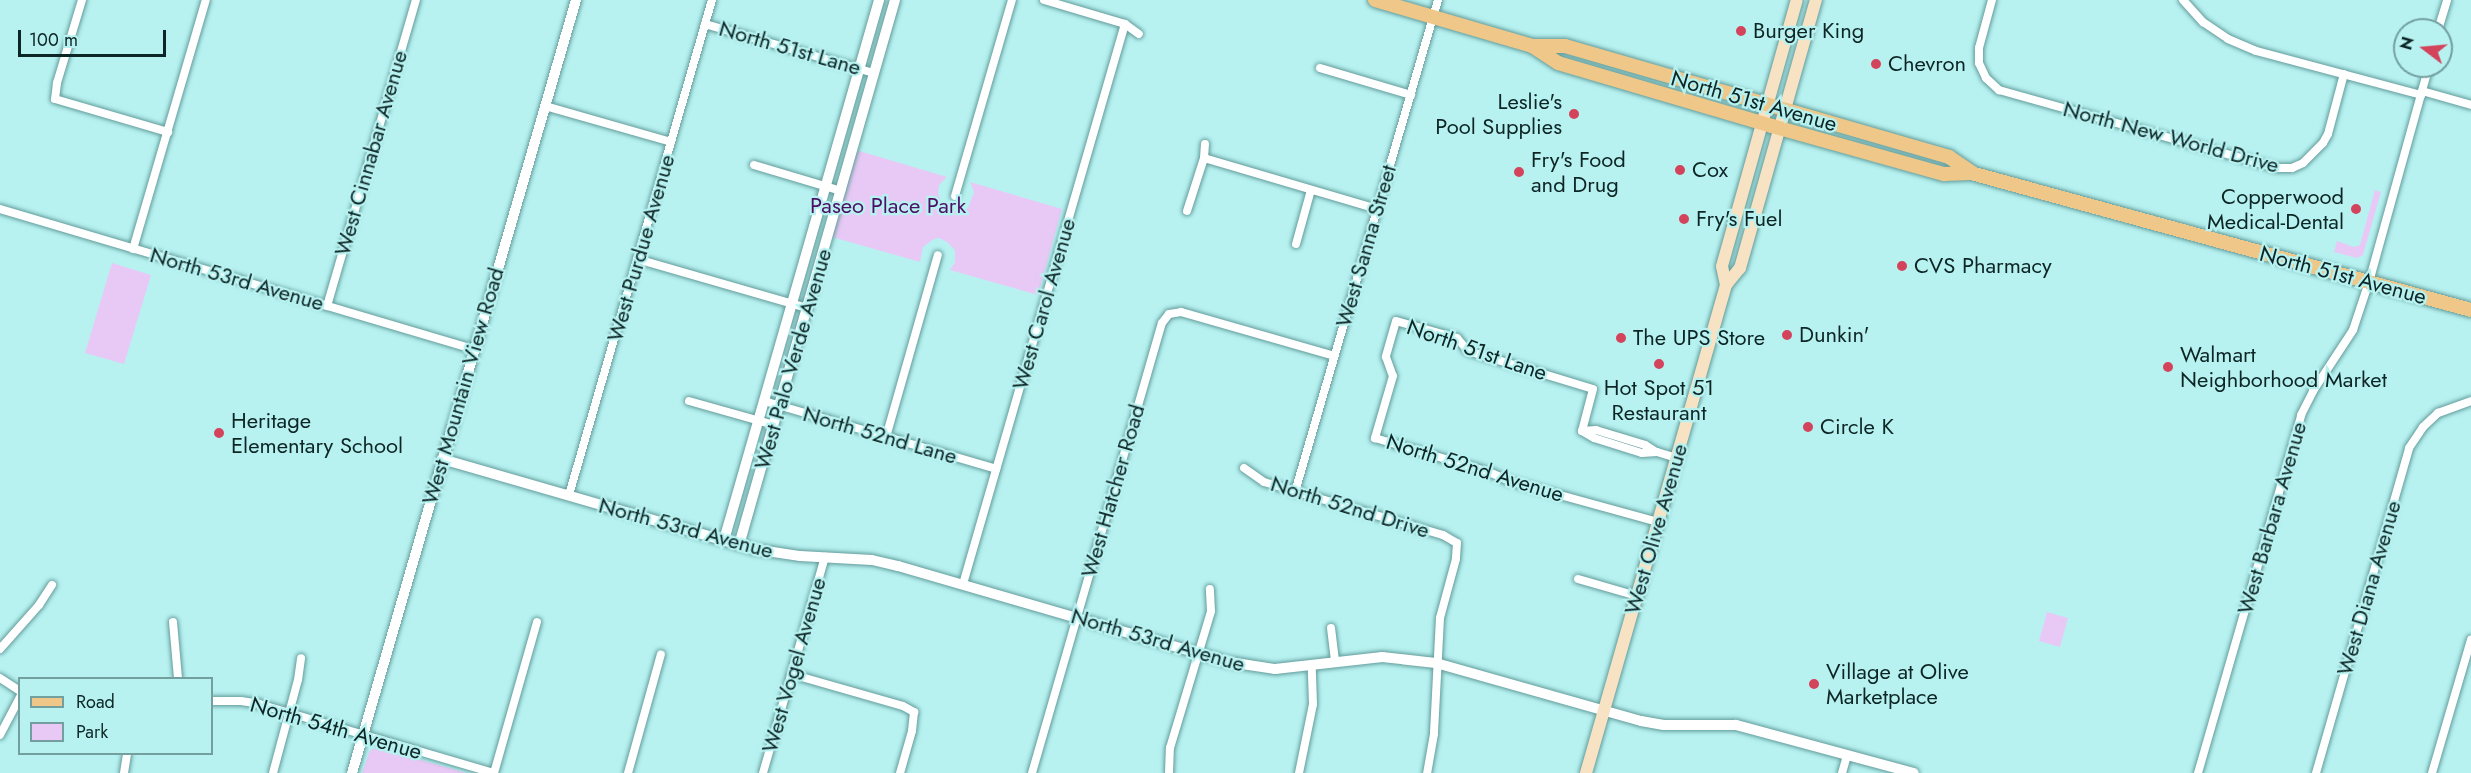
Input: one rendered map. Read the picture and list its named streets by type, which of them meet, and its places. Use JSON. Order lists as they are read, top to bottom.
{
  "streets": {
    "main road": ["North 51st Avenue", "West Olive Avenue"],
    "street": [
      "North 51st Lane",
      "North New World Drive",
      "West Cinnabar Avenue",
      "West Sanna Street",
      "West Purdue Avenue",
      "North 53rd Avenue",
      "West Carol Avenue",
      "West Palo Verde Avenue",
      "West Mountain View Road",
      "North 52nd Lane",
      "North 52nd Avenue",
      "West Hatcher Road",
      "North 52nd Drive",
      "West Barbara Avenue",
      "West Diana Avenue",
      "West Vogel Avenue",
      "North 54th Avenue"
    ]
  },
  "crossings": [
    ["North 51st Lane", "West Purdue Avenue"],
    ["North 51st Lane", "West Palo Verde Avenue"],
    ["North 51st Lane", "North 52nd Avenue"],
    ["North 51st Lane", "West Olive Avenue"],
    ["North 51st Avenue", "West Sanna Street"],
    ["North 51st Avenue", "West Barbara Avenue"],
    ["North 51st Avenue", "West Olive Avenue"],
    ["West Cinnabar Avenue", "North 53rd Avenue"],
    ["West Sanna Street", "West Hatcher Road"],
    ["West Sanna Street", "North 52nd Drive"],
    ["West Purdue Avenue", "North 53rd Avenue"],
    ["North 53rd Avenue", "West Carol Avenue"],
    ["North 53rd Avenue", "West Palo Verde Avenue"],
    ["North 53rd Avenue", "West Mountain View Road"],
    ["North 53rd Avenue", "West Hatcher Road"],
    ["North 53rd Avenue", "North 52nd Drive"],
    ["North 53rd Avenue", "West Olive Avenue"],
    ["North 53rd Avenue", "West Vogel Avenue"],
    ["West Carol Avenue", "North 52nd Lane"],
    ["West Palo Verde Avenue", "North 52nd Lane"],
    ["West Mountain View Road", "North 54th Avenue"],
    ["North 52nd Avenue", "West Olive Avenue"]
  ],
  "parks": ["Paseo Place Park"],
  "places": [
    "Burger King",
    "Chevron",
    "Leslie's Pool Supplies",
    "Cox",
    "Fry's Food and Drug",
    "Copperwood Medical-Dental",
    "Fry's Fuel",
    "CVS Pharmacy",
    "Dunkin'",
    "The UPS Store",
    "Hot Spot 51 Restaurant",
    "Walmart Neighborhood Market",
    "Circle K",
    "Heritage Elementary School",
    "Village at Olive Marketplace"
  ],
  "legend": ["Road", "Park"],
  "scale_bar": "100 m",
  "north": "left"
}
